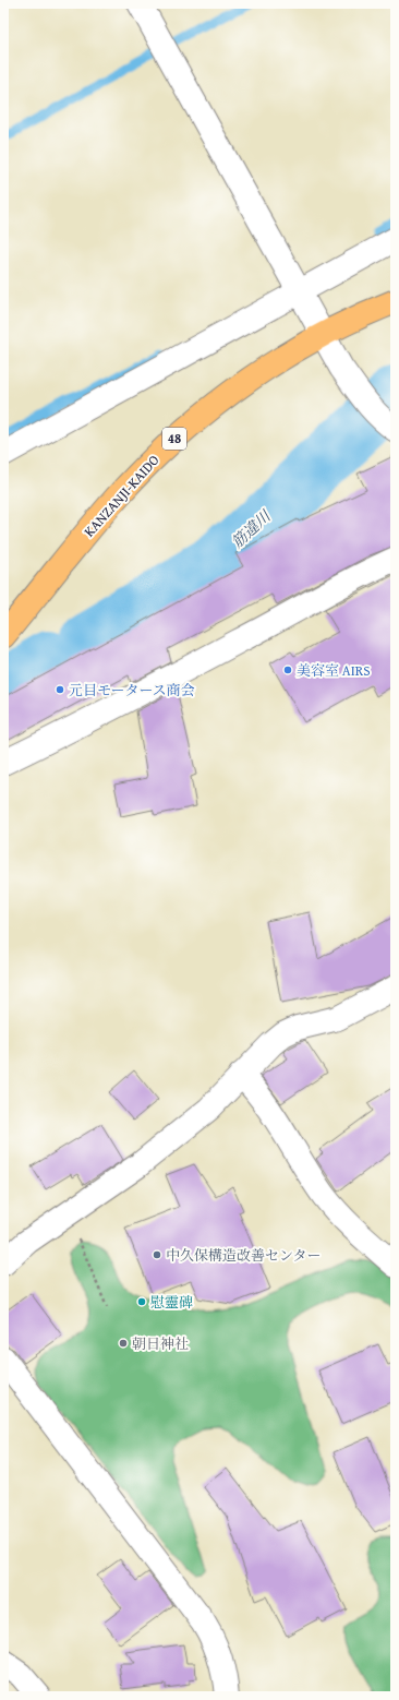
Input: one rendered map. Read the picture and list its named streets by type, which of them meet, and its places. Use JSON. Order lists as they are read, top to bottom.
{
  "streets": {
    "main road": ["48", "KANZANJI-KAIDO"]
  },
  "water": ["筋違川"],
  "places": [
    "美容室 AIRS",
    "元目モータース商会",
    "中久保構造改善センター",
    "慰靈碑",
    "朝日神社"
  ]
}
